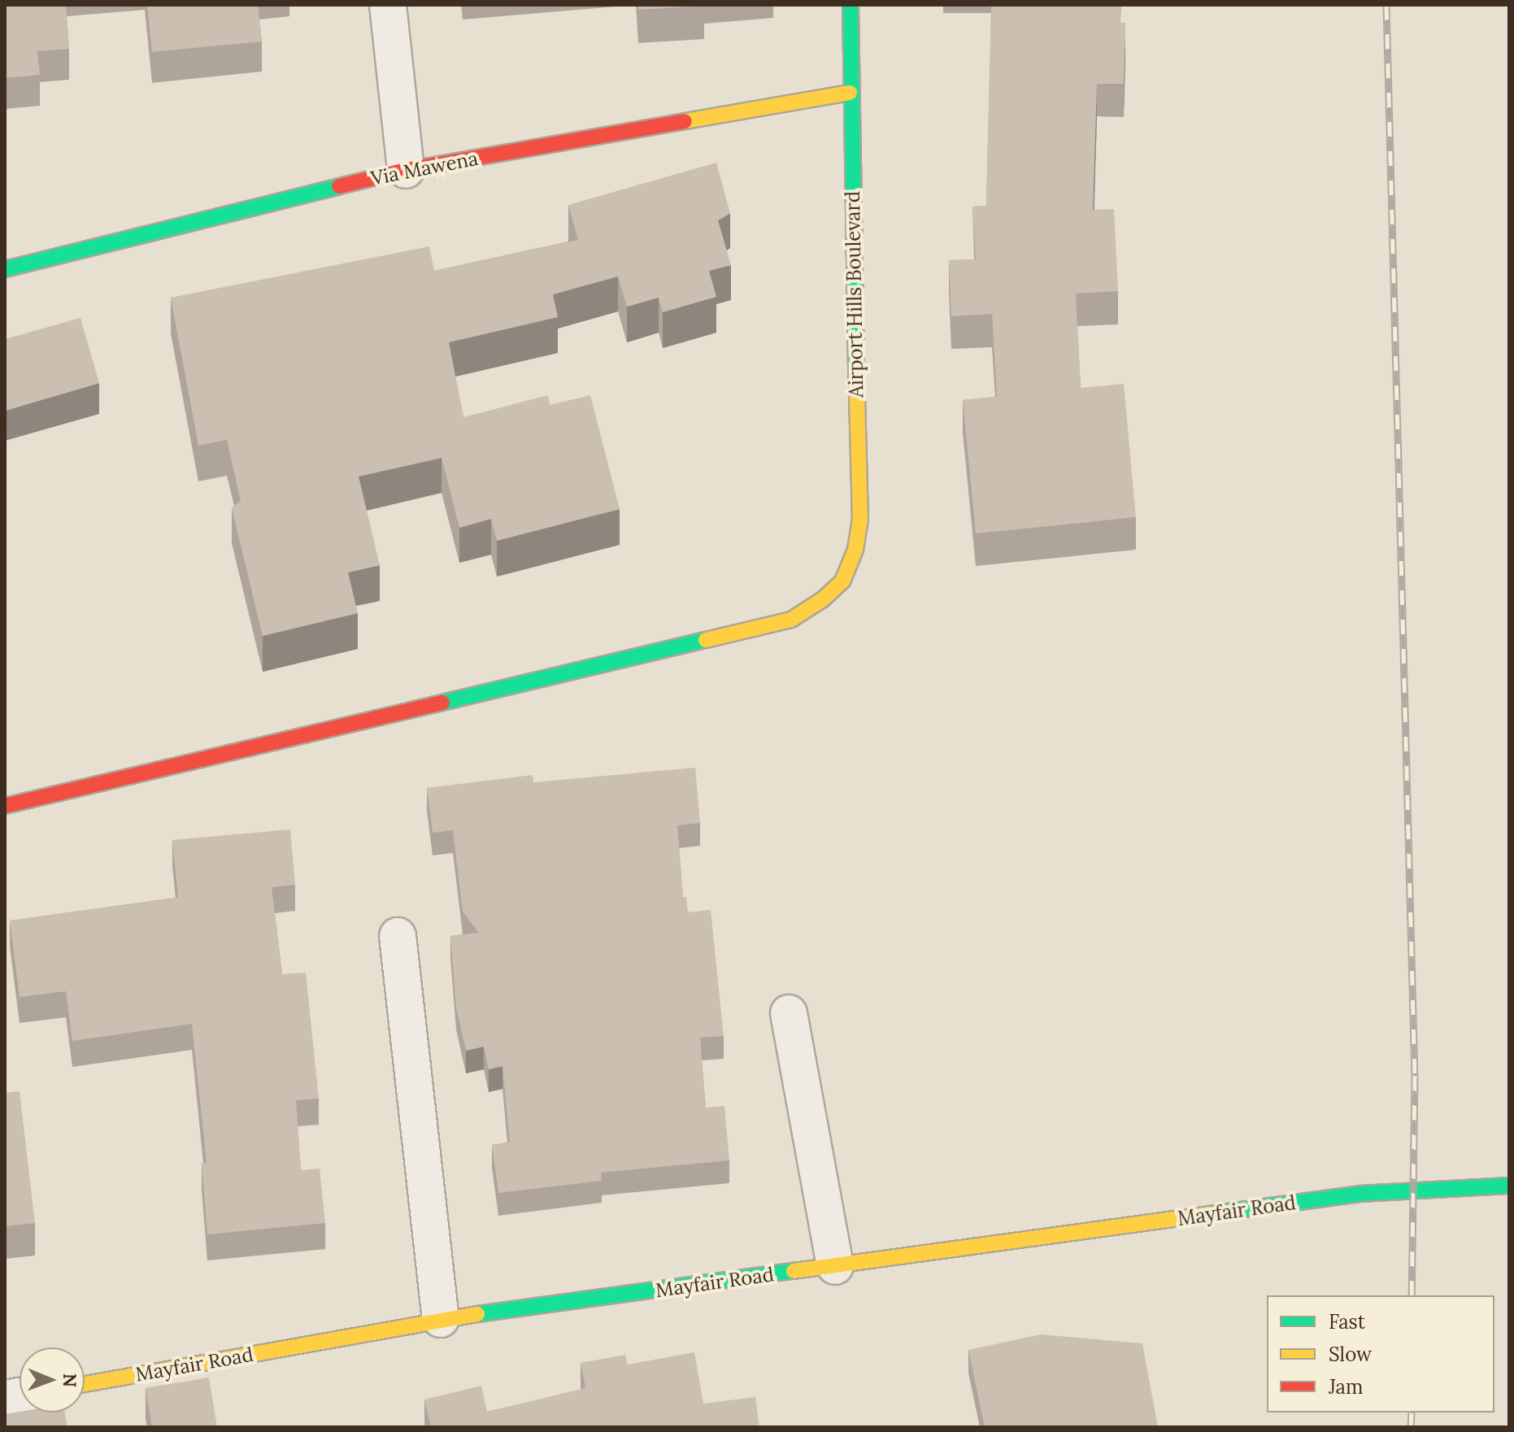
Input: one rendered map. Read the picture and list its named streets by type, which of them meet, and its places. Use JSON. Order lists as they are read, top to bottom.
{
  "streets": {
    "street": ["Via Mawena", "Airport Hills Boulevard", "Mayfair Road"]
  },
  "crossings": [
    ["Via Mawena", "Airport Hills Boulevard"]
  ],
  "legend": ["Fast", "Slow", "Jam"],
  "north": "right"
}
